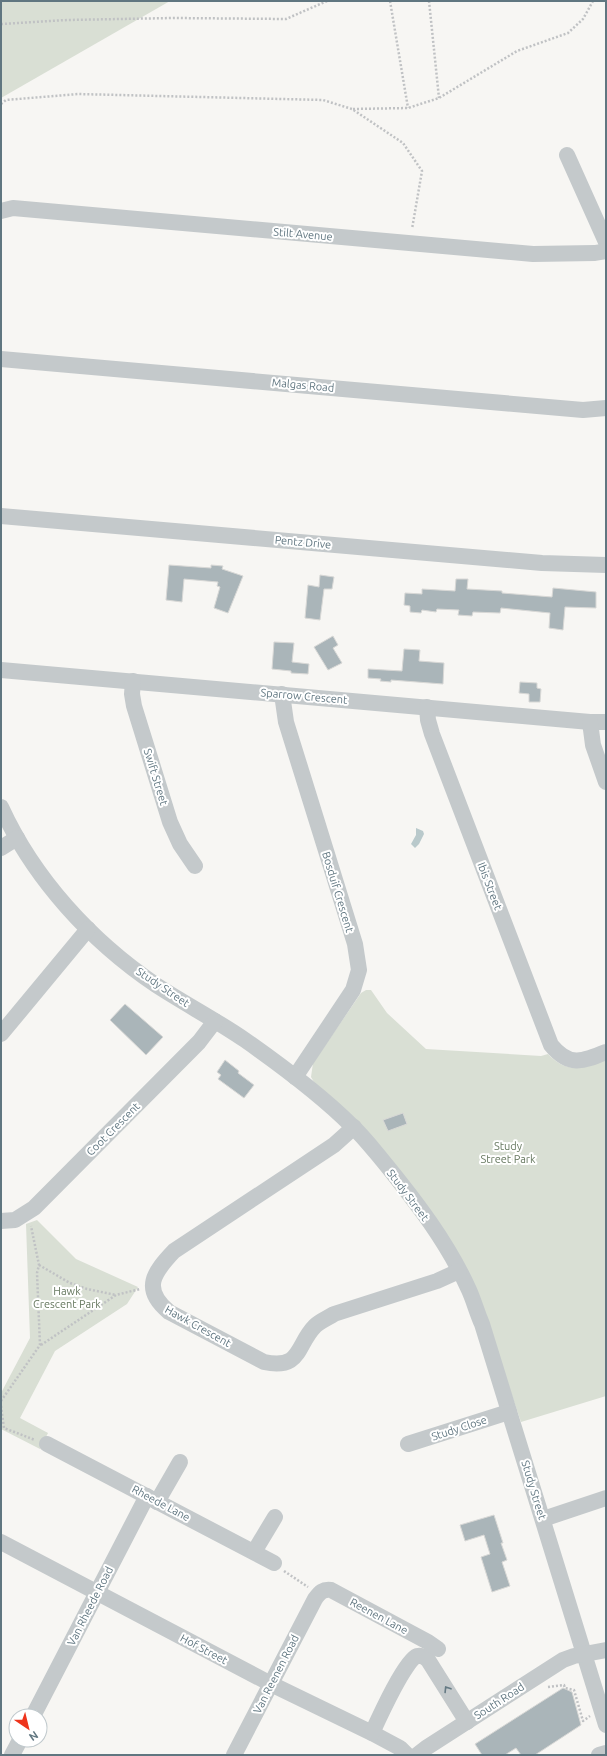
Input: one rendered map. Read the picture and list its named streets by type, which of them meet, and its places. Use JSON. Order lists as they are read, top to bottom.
{
  "streets": {
    "street": [
      "Stilt Avenue",
      "Malgas Road",
      "Pentz Drive",
      "Sparrow Crescent",
      "Swift Street",
      "Ibis Street",
      "Bosduif Crescent",
      "Study Street",
      "Coot Crescent",
      "Hawk Crescent",
      "Study Close",
      "Rheede Lane",
      "Van Rheede Road",
      "Reenen Lane",
      "Hof Street",
      "Van Reenen Road",
      "South Road"
    ]
  },
  "crossings": [
    ["Sparrow Crescent", "Swift Street"],
    ["Sparrow Crescent", "Ibis Street"],
    ["Sparrow Crescent", "Bosduif Crescent"],
    ["Bosduif Crescent", "Study Street"],
    ["Study Street", "Coot Crescent"],
    ["Study Street", "Hawk Crescent"],
    ["Study Street", "Study Close"],
    ["Study Street", "South Road"],
    ["Rheede Lane", "Van Rheede Road"],
    ["Van Rheede Road", "Hof Street"],
    ["Reenen Lane", "Van Reenen Road"],
    ["Hof Street", "Van Reenen Road"]
  ],
  "parks": ["Study Street Park", "Hawk Crescent Park"],
  "north": "bottom right"
}
